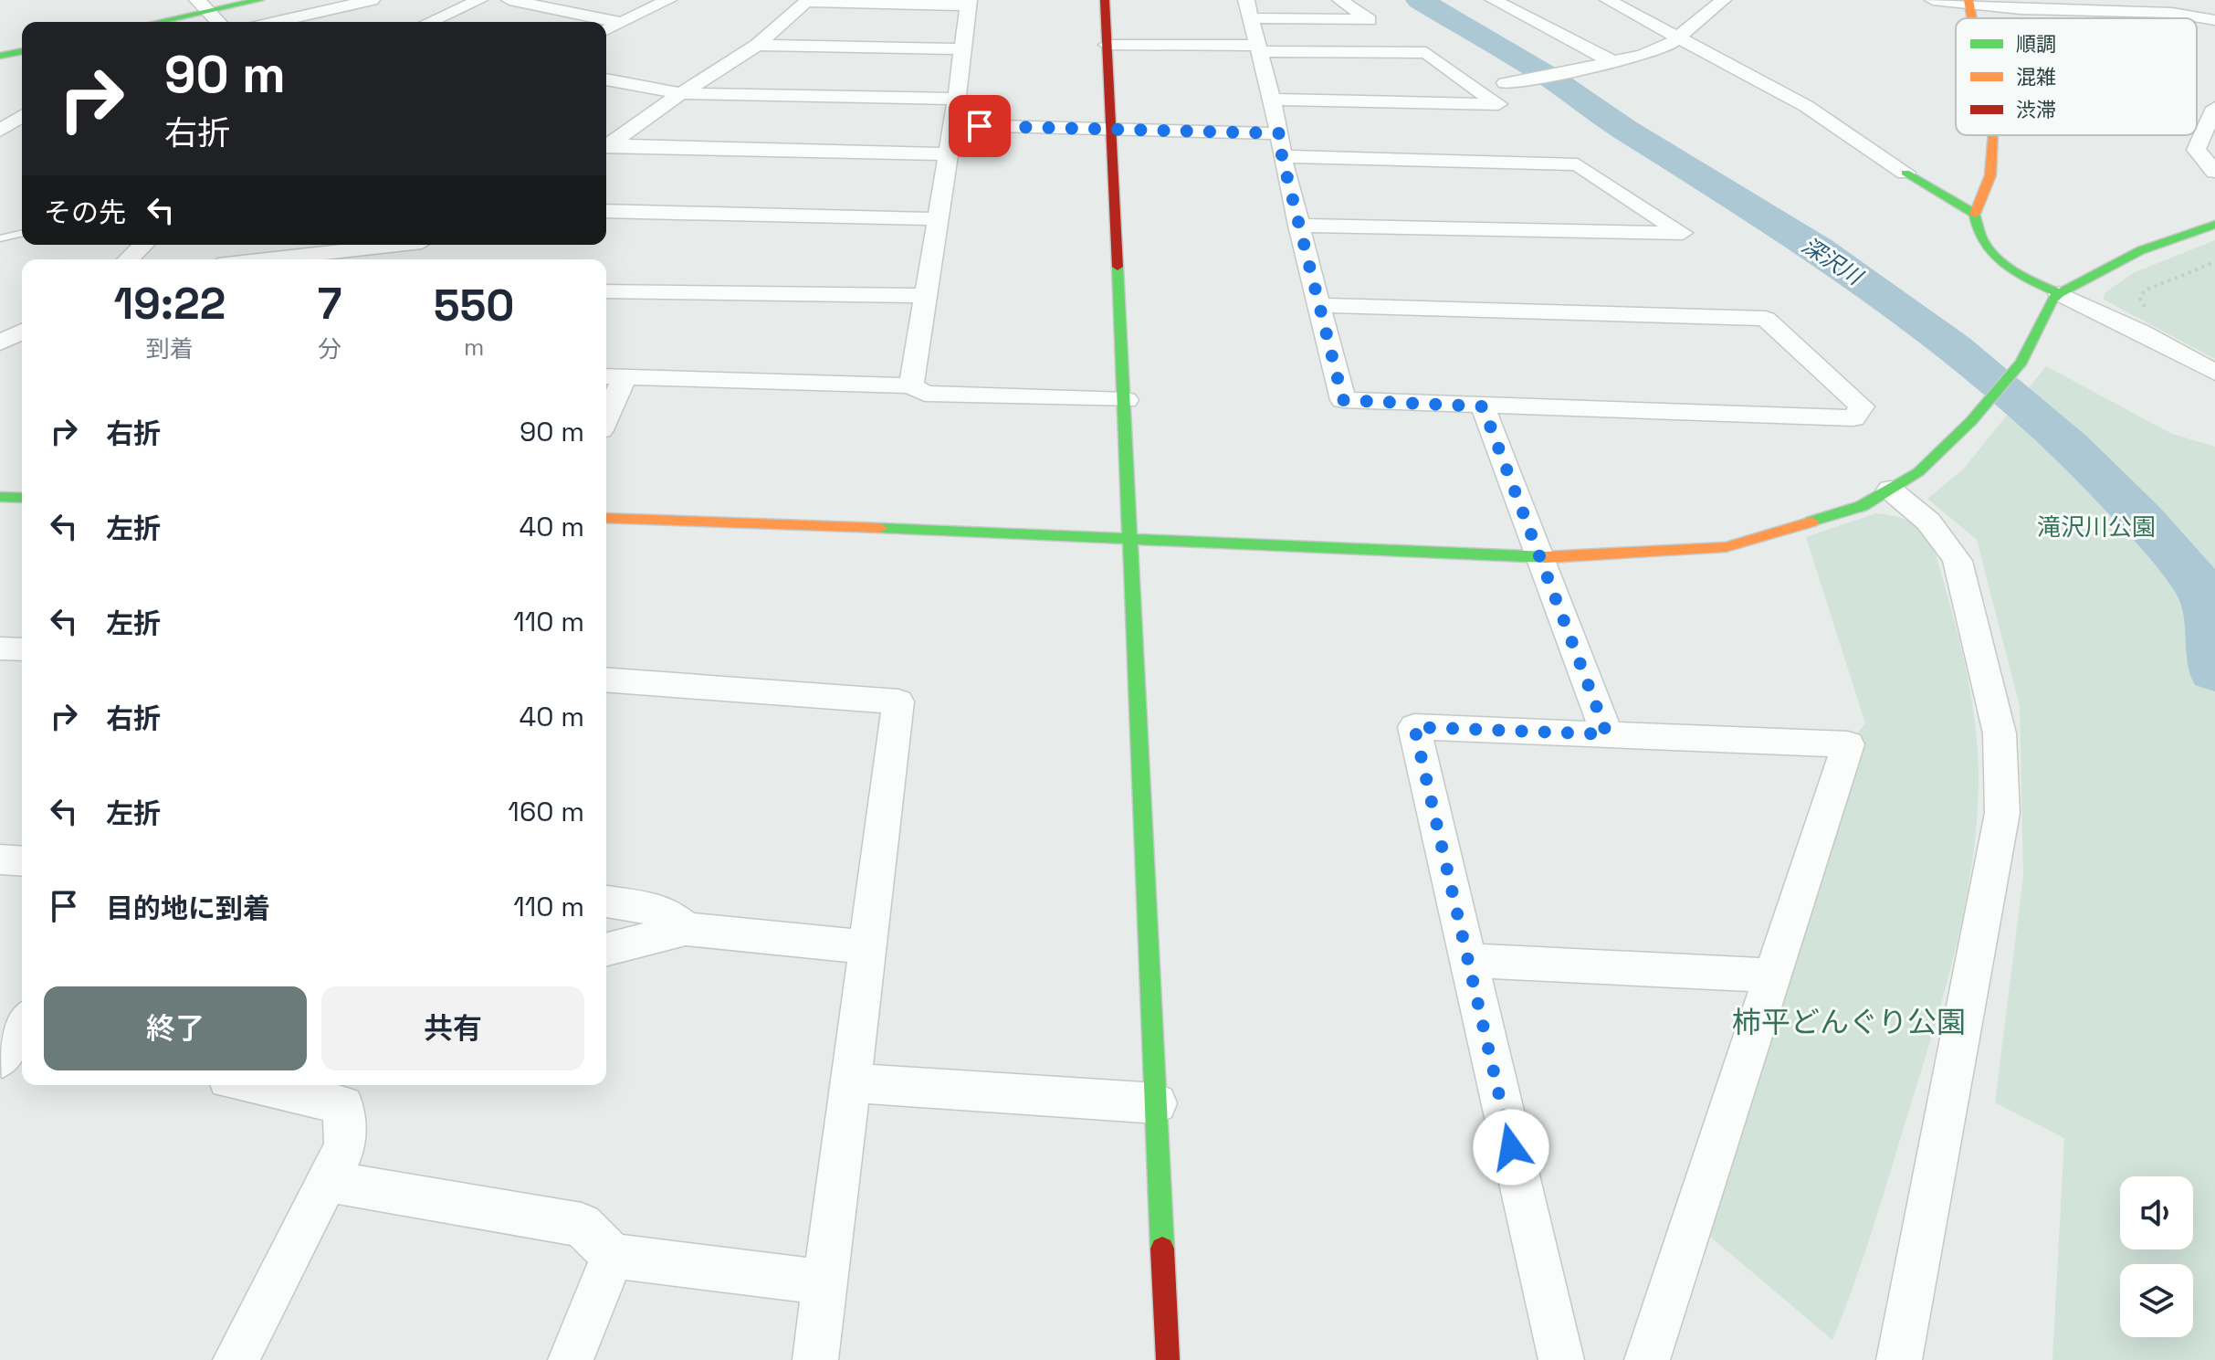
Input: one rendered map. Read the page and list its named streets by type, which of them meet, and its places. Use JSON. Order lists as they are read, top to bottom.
{
  "water": ["深沢川"],
  "parks": ["滝沢川公園", "柿平どんぐり公園"],
  "legend": ["順調", "混雑", "渋滞"],
  "page": {
    "turn": ["90 m", "右折"],
    "then": "その先",
    "eta": [
      "19:22",
      "到着",
      "7",
      "分",
      "550",
      "m"
    ],
    "list": [
      {
        "name": "右折",
        "value": "90 m"
      },
      {
        "name": "左折",
        "value": "40 m"
      },
      {
        "name": "左折",
        "value": "110 m"
      },
      {
        "name": "右折",
        "value": "40 m"
      },
      {
        "name": "左折",
        "value": "160 m"
      },
      {
        "name": "目的地に到着",
        "value": "110 m"
      }
    ],
    "buttons": ["終了", "共有"]
  }
}
